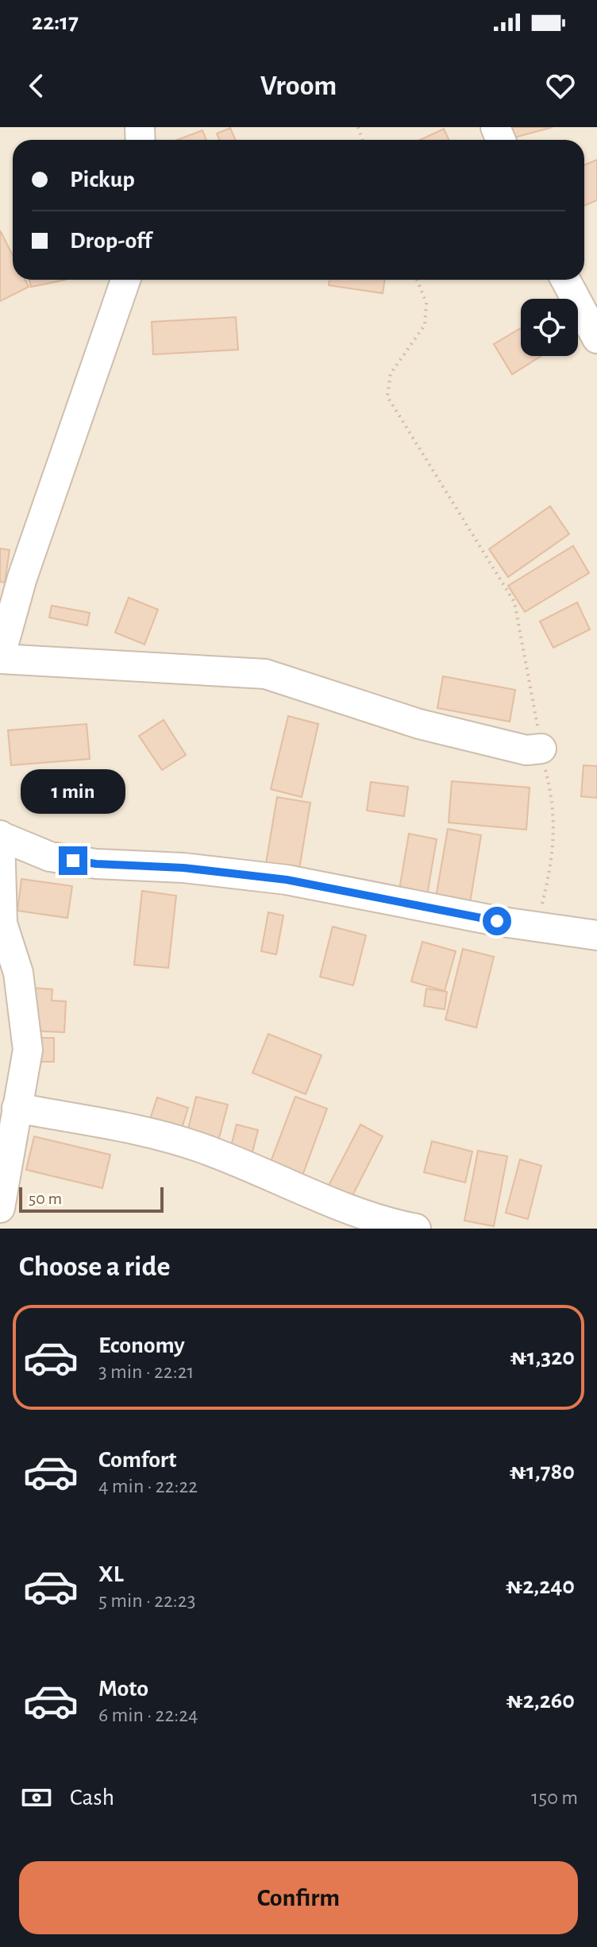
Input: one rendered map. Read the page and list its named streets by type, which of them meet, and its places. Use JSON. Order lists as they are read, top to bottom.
{
  "scale_bar": "50 m",
  "page": {
    "status": "22:17",
    "header": "Vroom",
    "banner": ["Pickup", "Drop-off"],
    "bubble": "1 min",
    "scale": "50 m",
    "heading": "Choose a ride",
    "list": [
      {
        "name": "Economy",
        "note": "3 min · 22:21",
        "value": "₦1,320"
      },
      {
        "name": "Comfort",
        "note": "4 min · 22:22",
        "value": "₦1,780"
      },
      {
        "name": "XL",
        "note": "5 min · 22:23",
        "value": "₦2,240"
      },
      {
        "name": "Moto",
        "note": "6 min · 22:24",
        "value": "₦2,260"
      }
    ],
    "pay": ["Cash", "150 m"],
    "buttons": "Confirm"
  }
}
